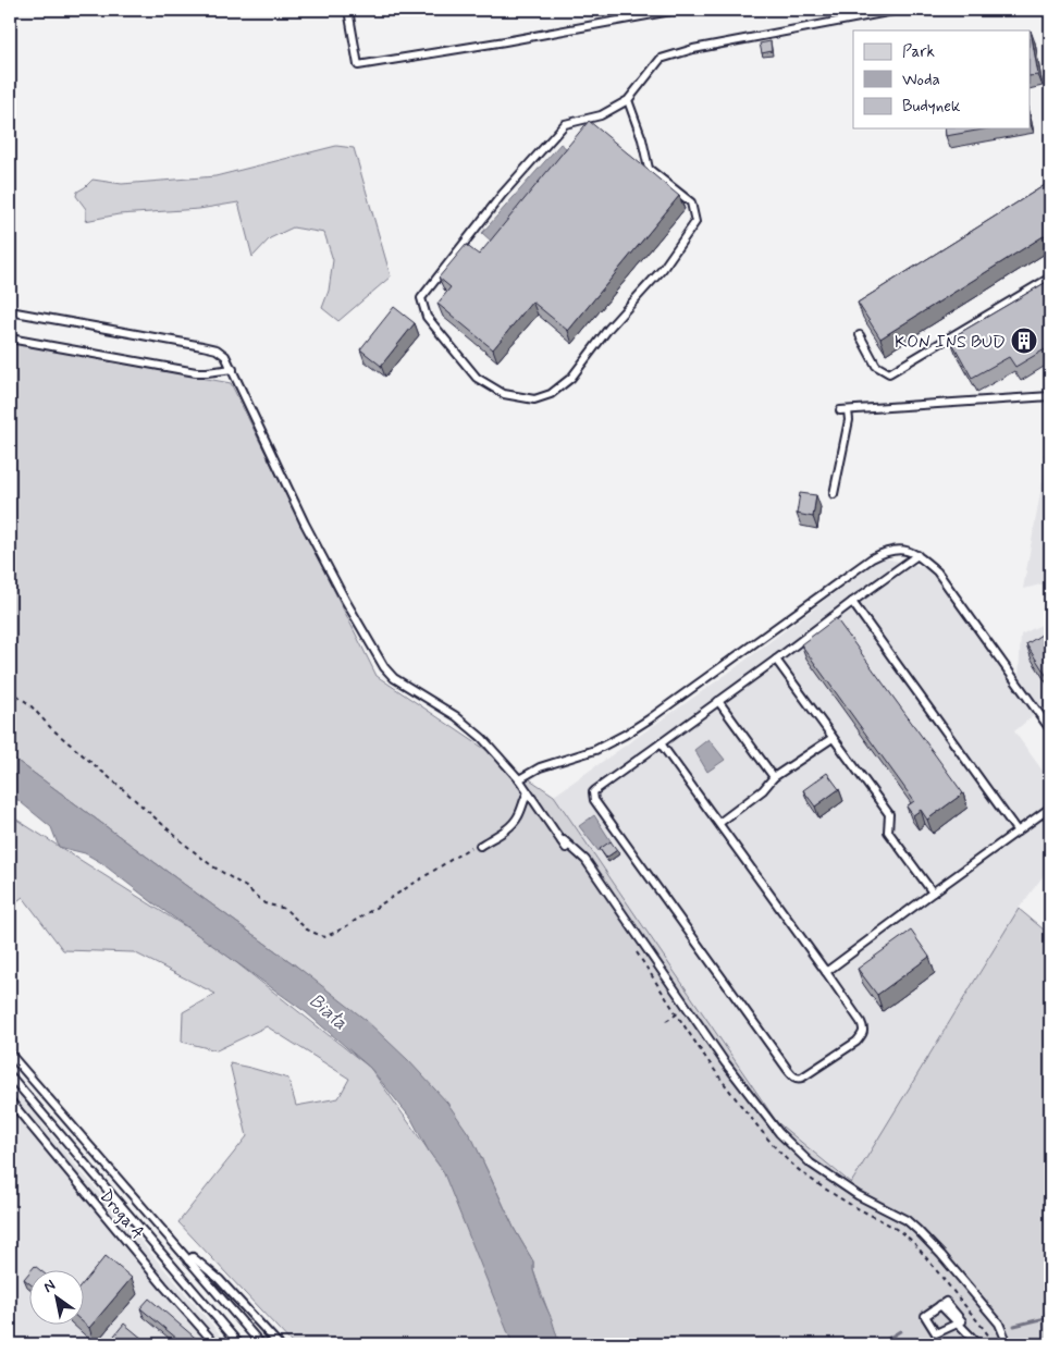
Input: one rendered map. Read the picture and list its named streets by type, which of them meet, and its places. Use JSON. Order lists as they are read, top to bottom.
{
  "streets": {
    "lane": ["Droga A"]
  },
  "water": ["Biała"],
  "places": {
    "building": ["KON INS BUD"]
  },
  "legend": ["Park", "Woda", "Budynek"],
  "north": "top left"
}
